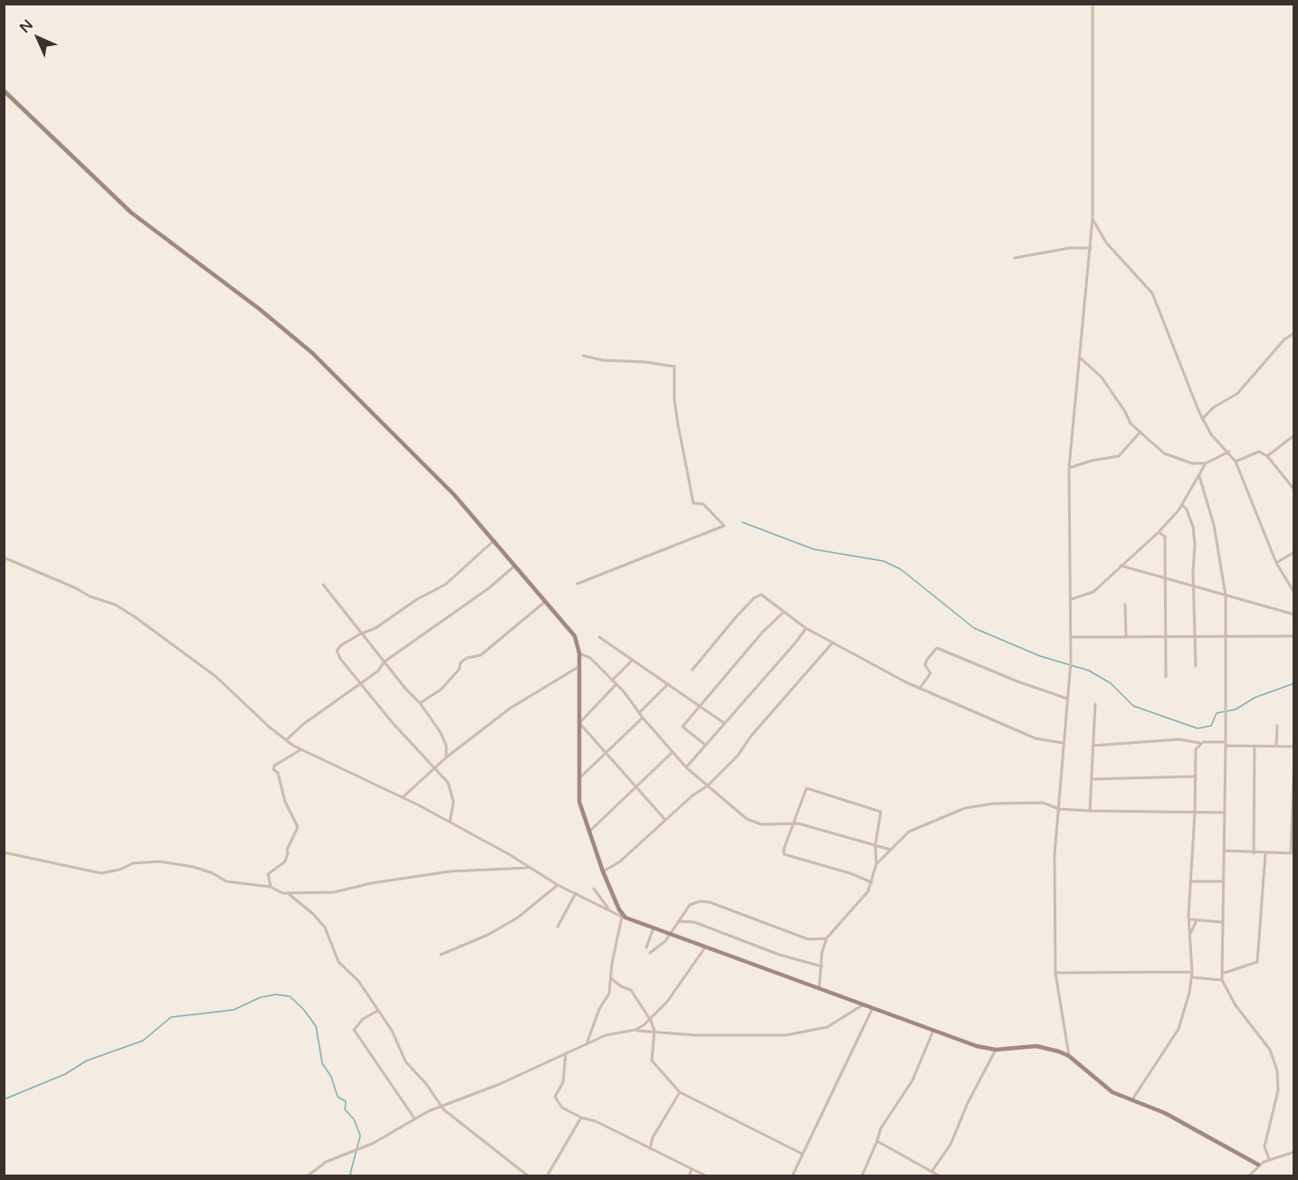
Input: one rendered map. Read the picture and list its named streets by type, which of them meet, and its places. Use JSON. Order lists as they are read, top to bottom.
{
  "north": "top left"
}
